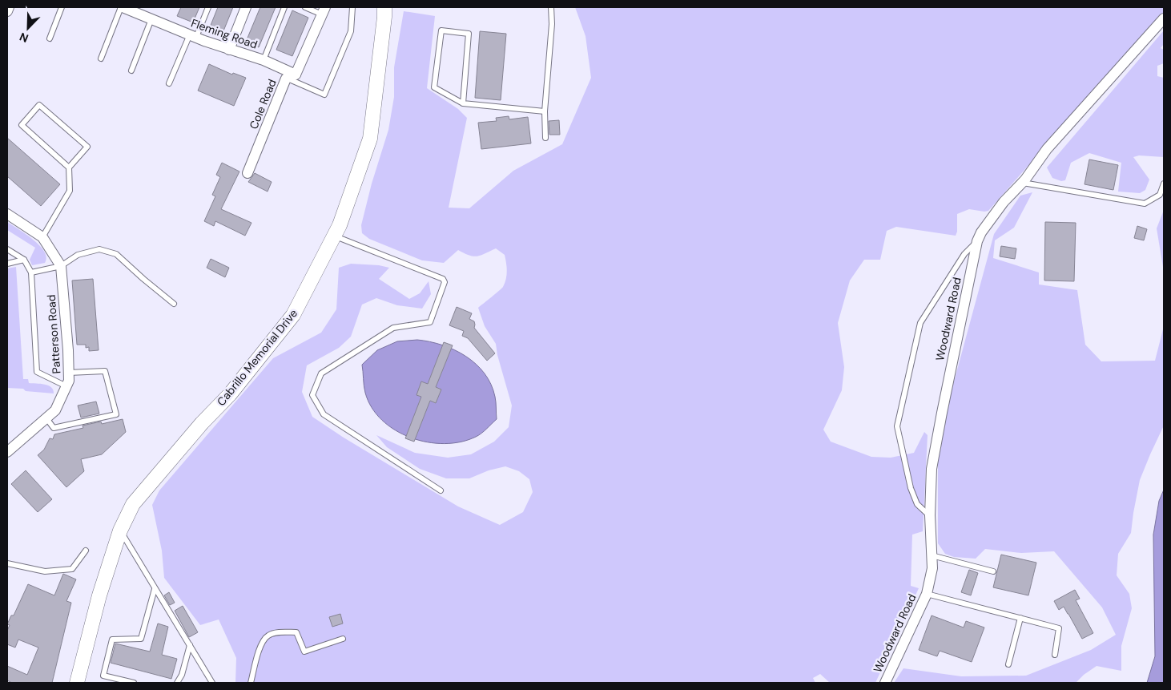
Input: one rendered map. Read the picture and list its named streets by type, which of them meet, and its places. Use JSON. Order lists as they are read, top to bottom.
{
  "streets": {
    "main road": ["Cabrillo Memorial Drive"],
    "street": [
      "Fleming Road",
      "Cole Road",
      "Woodward Road",
      "Patterson Road"
    ]
  },
  "crossings": [
    ["Fleming Road", "Cole Road"]
  ],
  "north": "bottom left"
}
